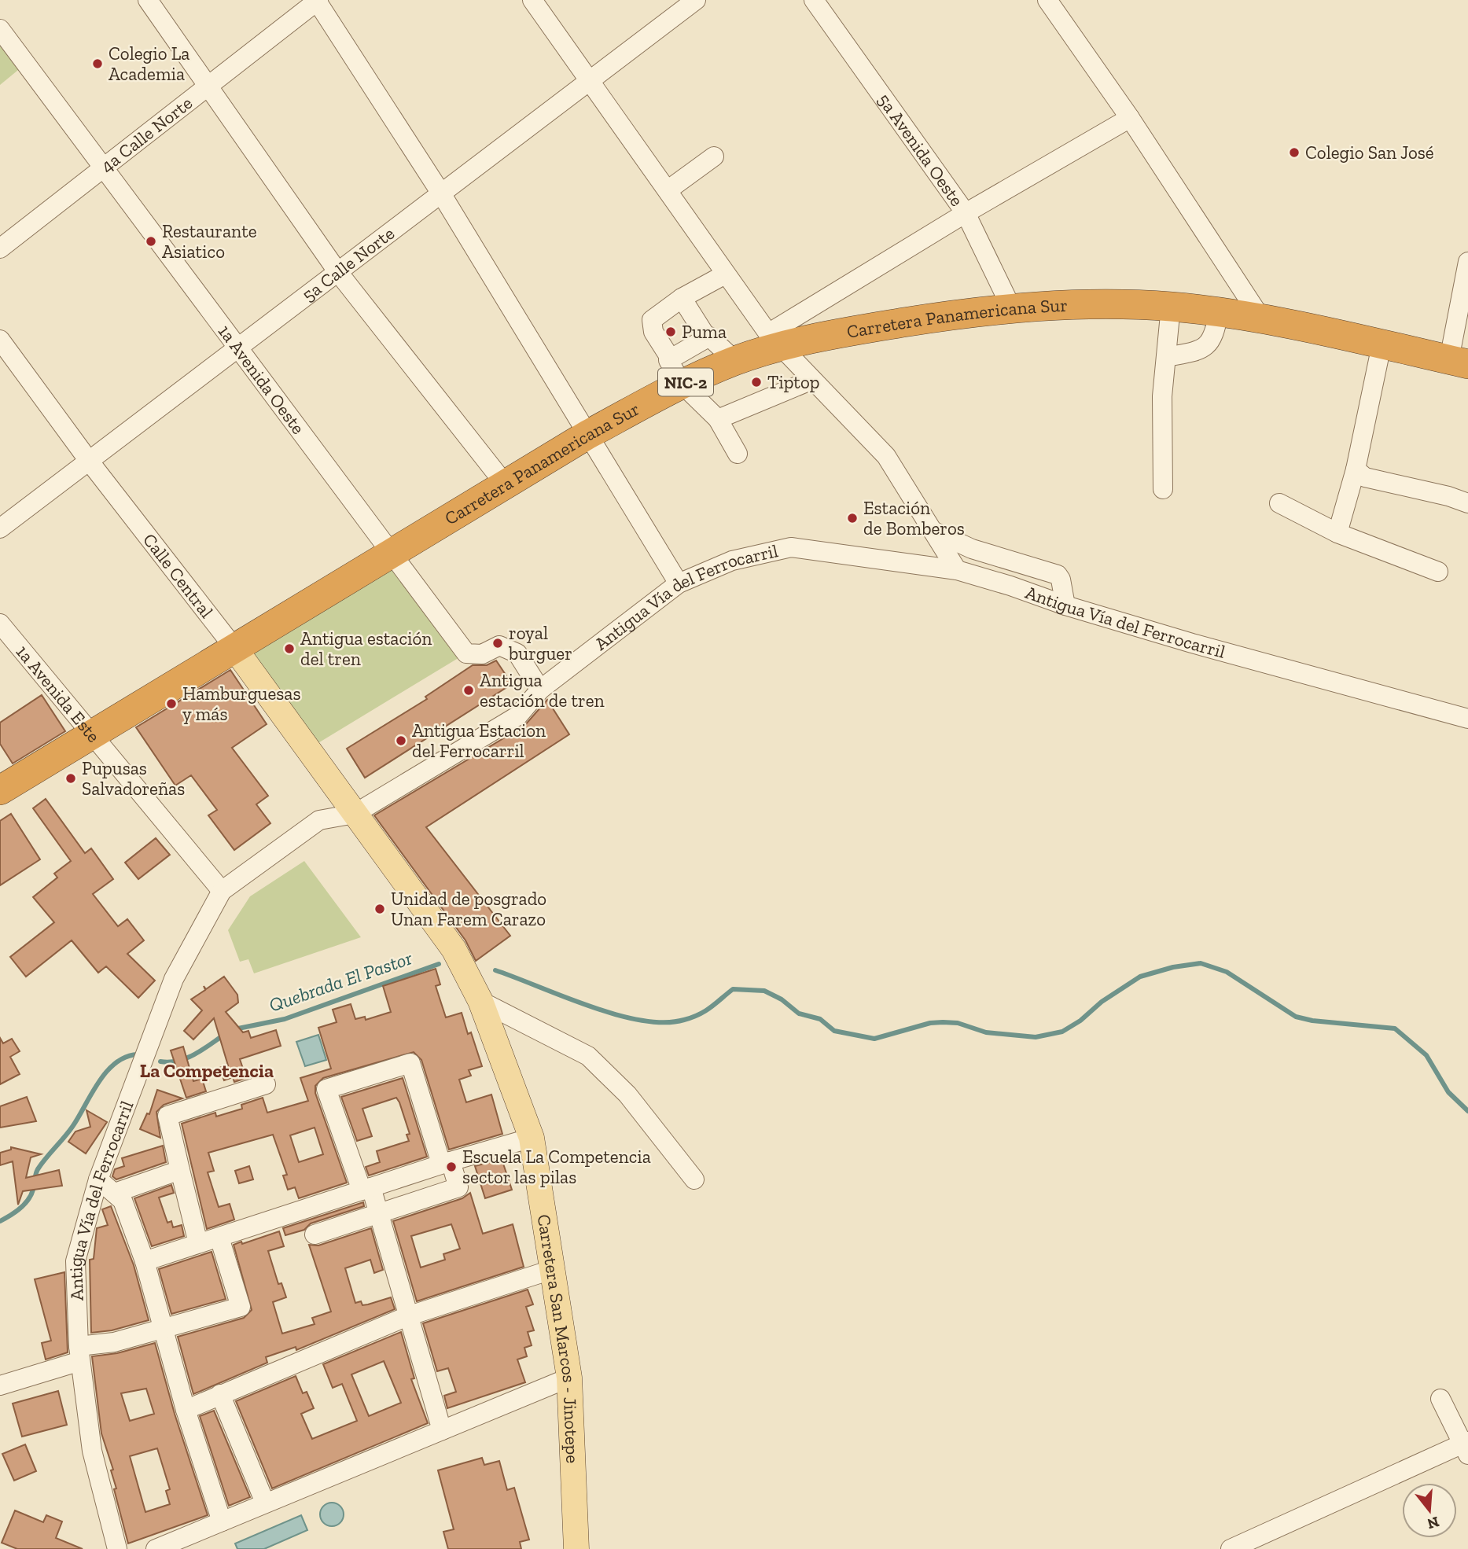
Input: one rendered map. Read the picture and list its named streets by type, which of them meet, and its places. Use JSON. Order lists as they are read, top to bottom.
{
  "streets": {
    "highway": ["Carretera Panamericana Sur", "NIC-2"],
    "main road": ["Calle Central", "Carretera San Marcos - Jinotepe"],
    "street": [
      "4a Calle Norte",
      "5a Avenida Oeste",
      "5a Calle Norte",
      "1a Avenida Oeste",
      "Antigua Vía del Ferrocarril",
      "1a Avenida Este"
    ]
  },
  "crossings": [
    ["4a Calle Norte", "1a Avenida Oeste"],
    ["5a Avenida Oeste", "Carretera Panamericana Sur"],
    ["5a Calle Norte", "1a Avenida Oeste"],
    ["5a Calle Norte", "Calle Central"],
    ["Carretera Panamericana Sur", "1a Avenida Oeste"],
    ["Carretera Panamericana Sur", "Calle Central"],
    ["Carretera Panamericana Sur", "1a Avenida Este"],
    ["1a Avenida Oeste", "Antigua Vía del Ferrocarril"],
    ["Calle Central", "Antigua Vía del Ferrocarril"],
    ["Calle Central", "Carretera San Marcos - Jinotepe"],
    ["Antigua Vía del Ferrocarril", "1a Avenida Este"],
    ["Antigua Vía del Ferrocarril", "Carretera San Marcos - Jinotepe"]
  ],
  "districts": ["La Competencia"],
  "water": ["Quebrada El Pastor"],
  "places": [
    "Colegio La Academia",
    "Colegio San José",
    "Restaurante Asiatico",
    "Puma",
    "Tiptop",
    "Estación de Bomberos",
    "royal burguer",
    "Antigua estación del tren",
    "Antigua estación de tren",
    "Hamburguesas y más",
    "Antigua Estacion del Ferrocarril",
    "Pupusas Salvadoreñas",
    "Unidad de posgrado Unan Farem Carazo",
    "Escuela La Competencia sector las pilas"
  ],
  "north": "bottom"
}
